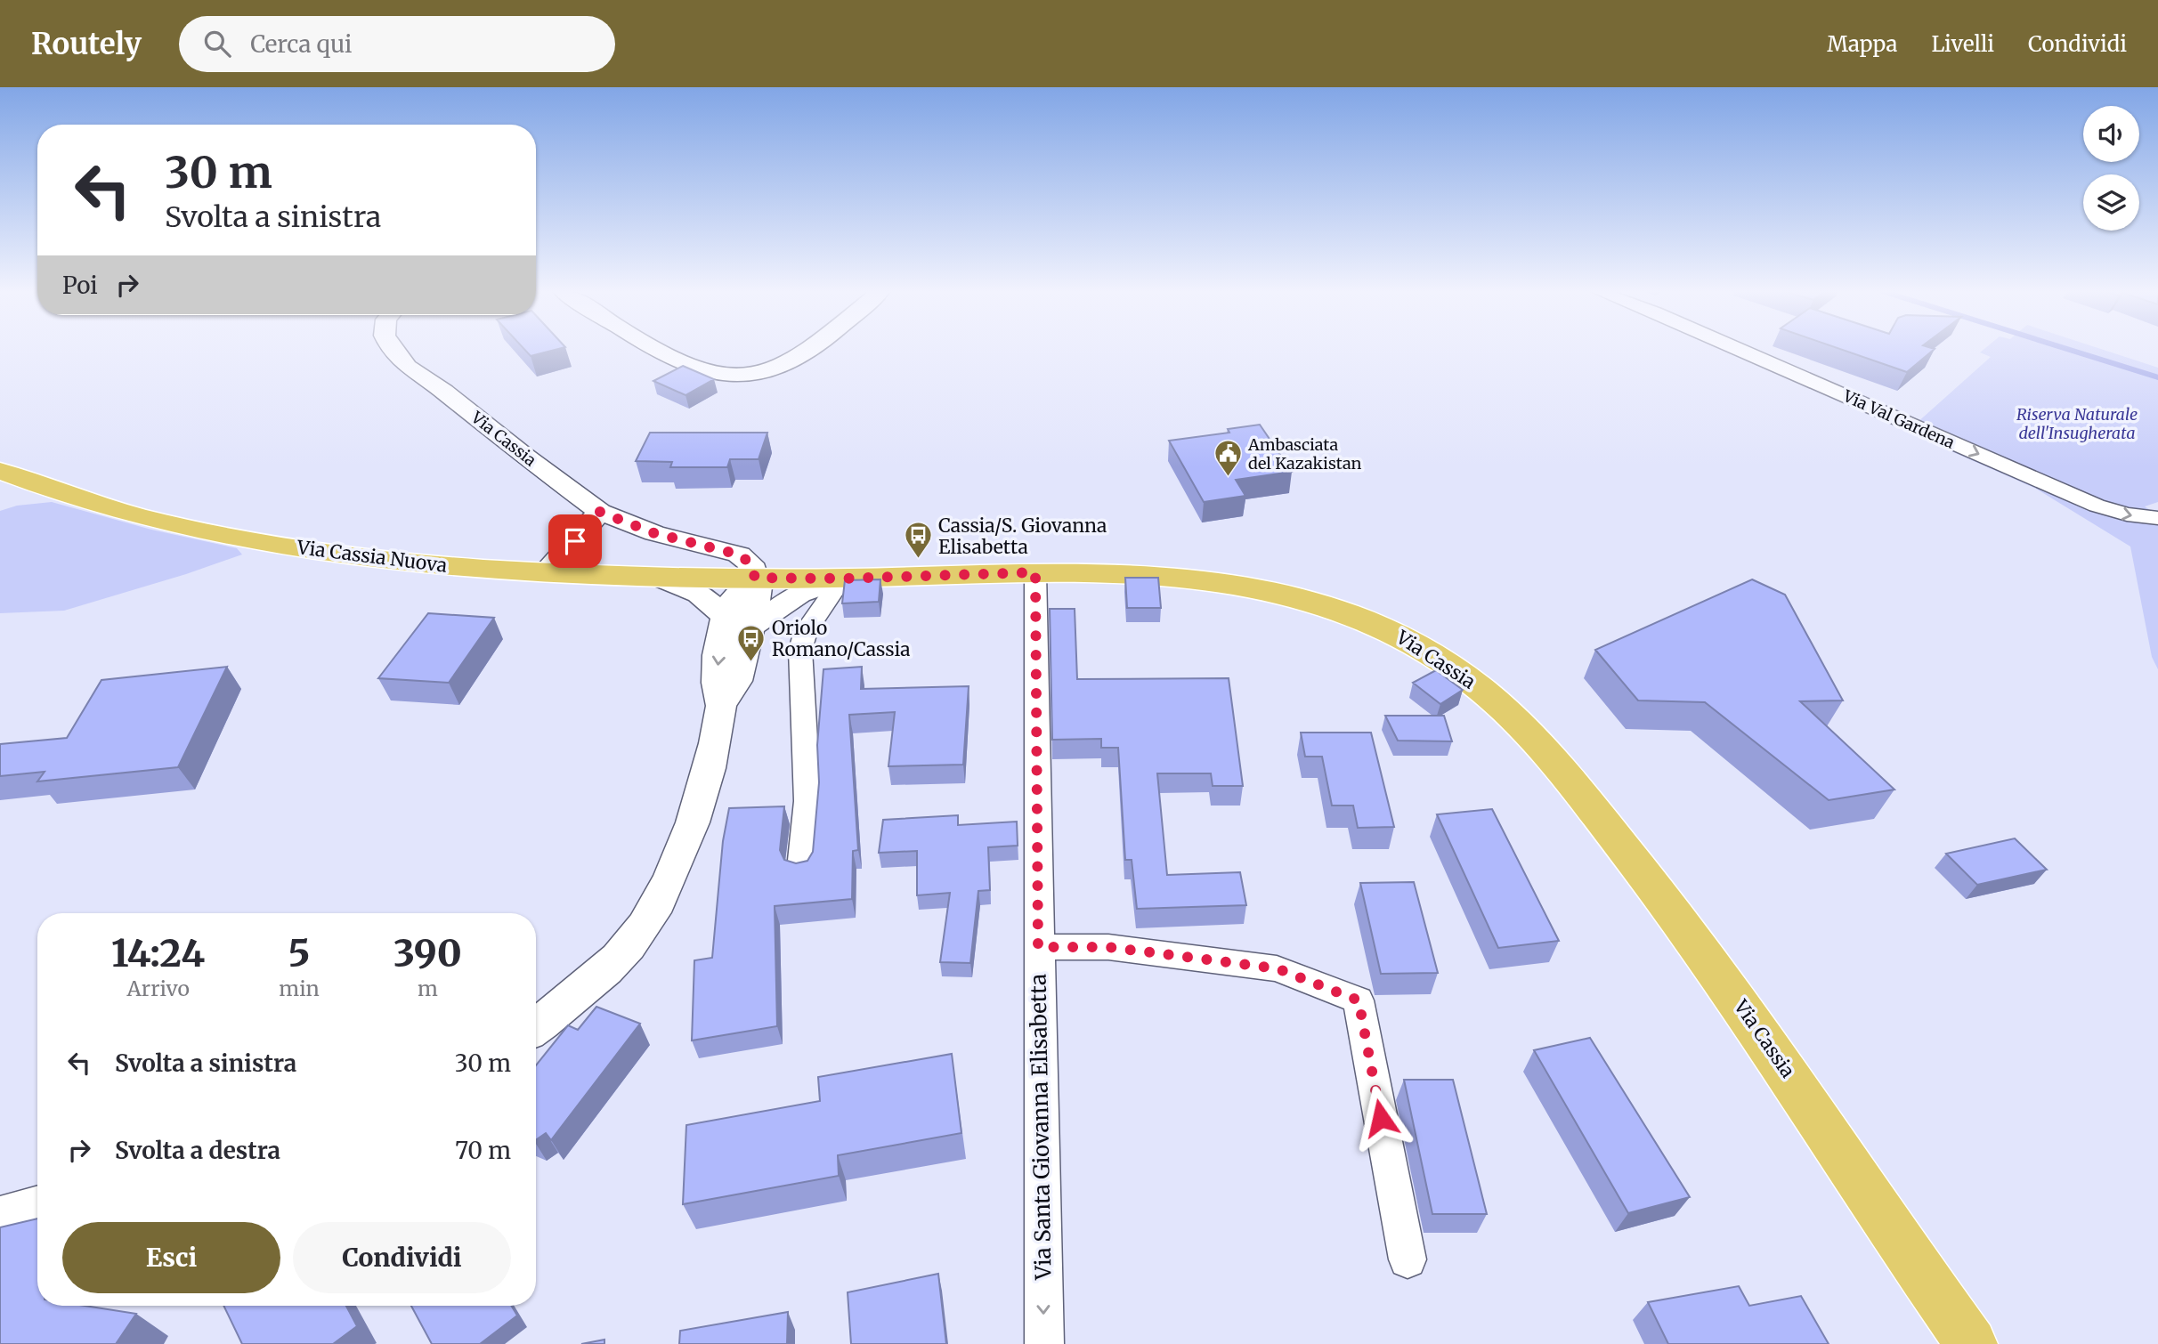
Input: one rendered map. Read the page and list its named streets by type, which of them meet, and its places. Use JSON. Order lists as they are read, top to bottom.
{
  "streets": {
    "main road": ["Via Cassia", "Via Cassia Nuova"],
    "street": ["Via Val Gardena", "Via Santa Giovanna Elisabetta"]
  },
  "crossings": [
    ["Via Cassia", "Via Cassia Nuova"],
    ["Via Cassia", "Via Santa Giovanna Elisabetta"]
  ],
  "one_way": ["Via Val Gardena", "Via Santa Giovanna Elisabetta"],
  "parks": ["Riserva Naturale dell'Insugherata"],
  "places": {
    "public building": ["Ambasciata del Kazakistan"],
    "bus stop": ["Cassia/S. Giovanna Elisabetta", "Oriolo Romano/Cassia"]
  },
  "page": {
    "header": "Routely",
    "search": "Cerca qui",
    "nav": ["Mappa", "Livelli", "Condividi"],
    "turn": ["30 m", "Svolta a sinistra"],
    "then": "Poi",
    "eta": [
      "14:24",
      "Arrivo",
      "5",
      "min",
      "390",
      "m"
    ],
    "list": [
      {
        "name": "Svolta a sinistra",
        "value": "30 m"
      },
      {
        "name": "Svolta a destra",
        "value": "70 m"
      }
    ],
    "buttons": ["Esci", "Condividi"]
  }
}
